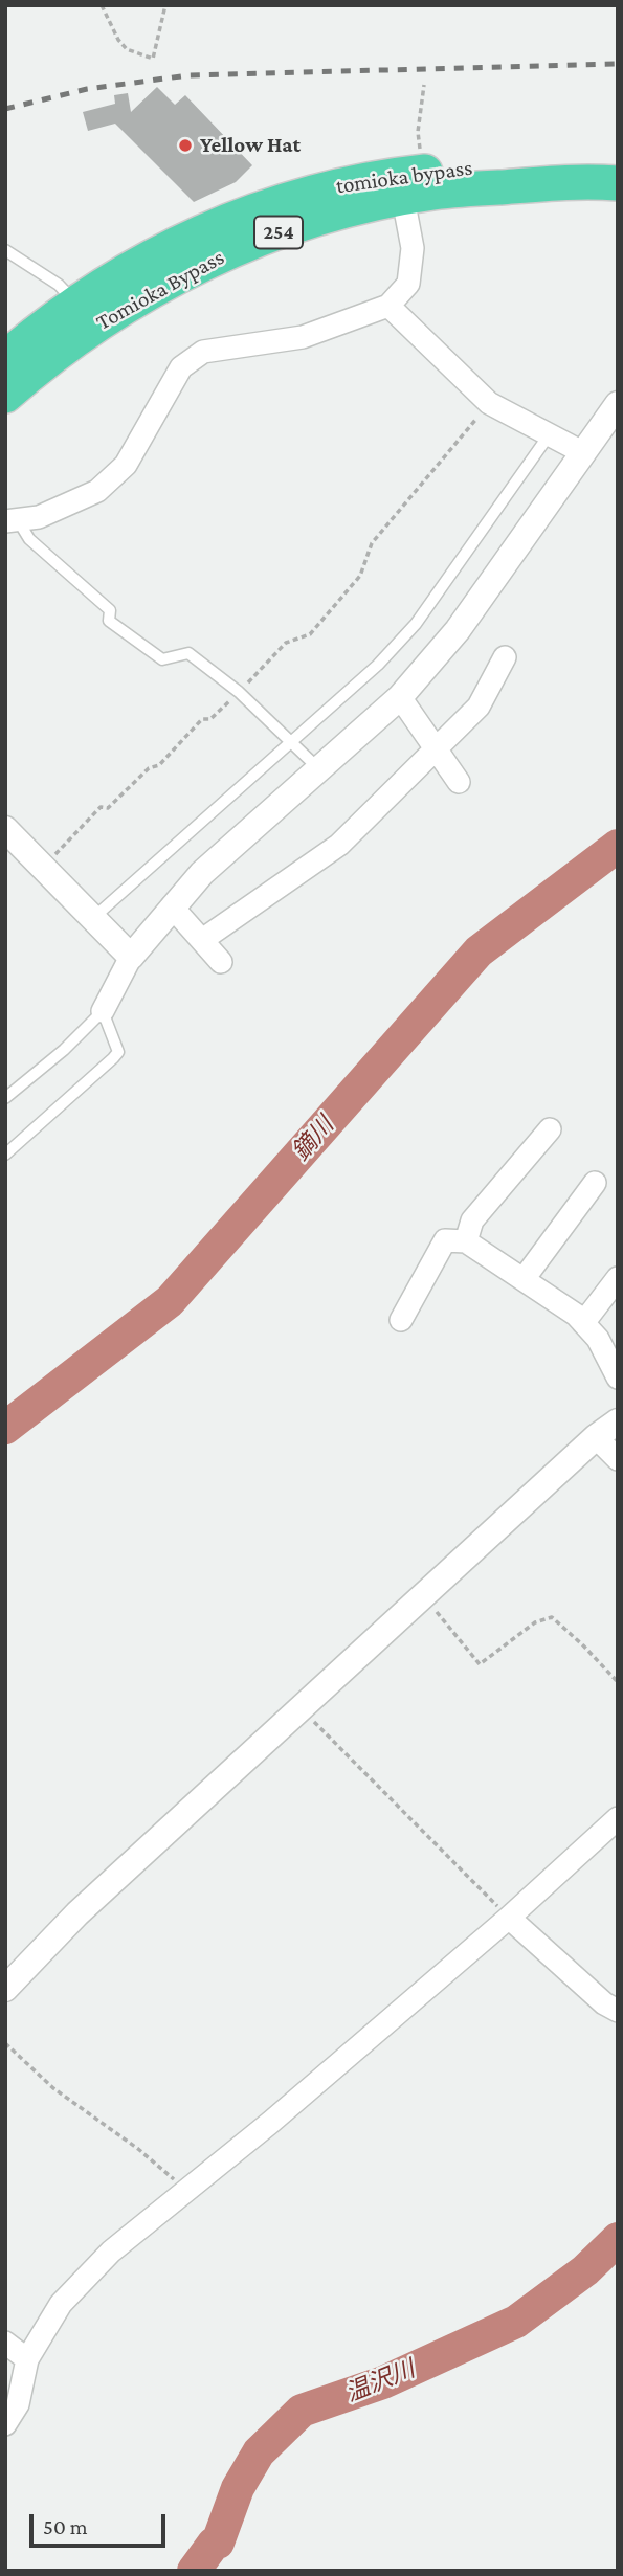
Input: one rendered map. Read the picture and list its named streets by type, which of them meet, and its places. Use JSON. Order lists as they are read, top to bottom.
{
  "streets": {
    "highway": ["tomioka bypass", "254", "Tomioka Bypass"]
  },
  "crossings": [
    ["tomioka bypass", "Tomioka Bypass"]
  ],
  "water": ["鏑川", "温沢川"],
  "places": ["Yellow Hat"],
  "scale_bar": "50 m"
}
